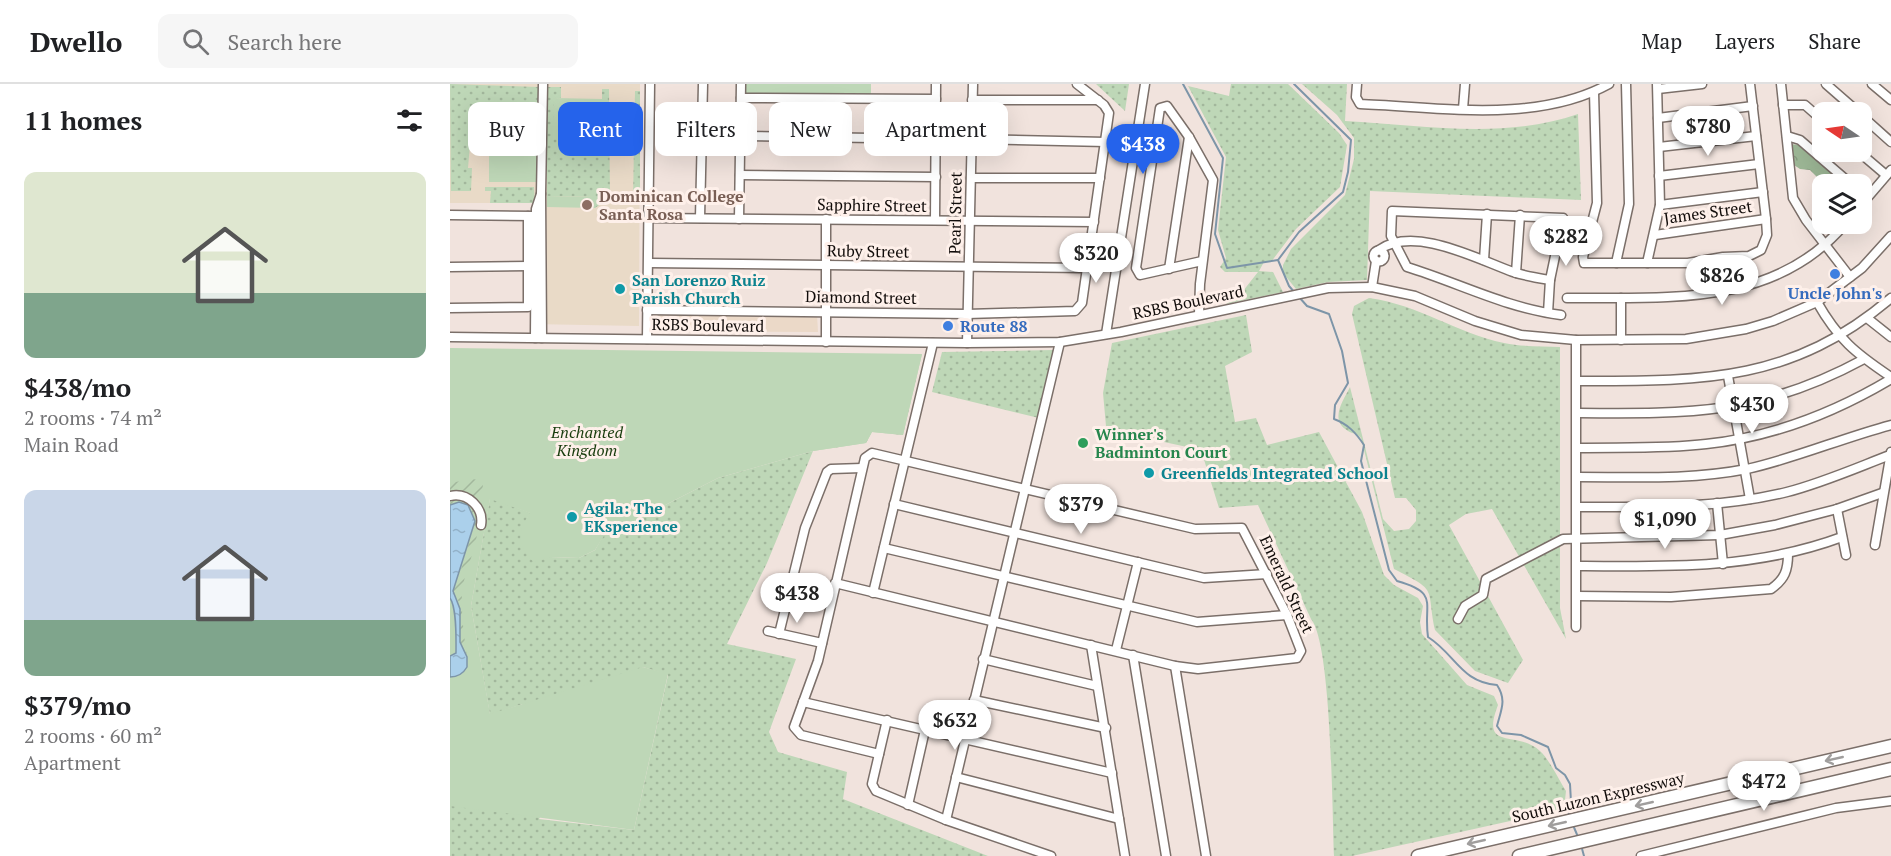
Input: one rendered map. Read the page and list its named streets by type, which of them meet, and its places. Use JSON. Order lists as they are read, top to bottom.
{
  "streets": {
    "highway": ["South Luzon Expressway"],
    "street": [
      "Sapphire Street",
      "James Street",
      "Pearl Street",
      "Ruby Street",
      "Diamond Street",
      "RSBS Boulevard",
      "Emerald Street"
    ]
  },
  "crossings": [
    ["Sapphire Street", "Pearl Street"],
    ["Pearl Street", "Ruby Street"],
    ["Pearl Street", "Diamond Street"],
    ["Pearl Street", "RSBS Boulevard"],
    ["Ruby Street", "Diamond Street"]
  ],
  "parks": ["Enchanted Kingdom"],
  "places": [
    "Dominican College Santa Rosa",
    "Uncle John's",
    "San Lorenzo Ruiz Parish Church",
    "Route 88",
    "Winner's Badminton Court",
    "Greenfields Integrated School",
    "Agila: The EKsperience"
  ],
  "north": "left",
  "page": {
    "header": "Dwello",
    "search": "Search here",
    "nav": ["Map", "Layers", "Share"],
    "heading": "11 homes",
    "chip": [
      "Buy",
      "Rent",
      "Filters",
      "New",
      "Apartment"
    ],
    "price": [
      "$780",
      "$438",
      "$282",
      "$320",
      "$826",
      "$430",
      "$379",
      "$1,090",
      "$438",
      "$632",
      "$472"
    ],
    "list": [
      {
        "name": "$438/mo",
        "note": "2 rooms · 74 m² · Main Road"
      },
      {
        "name": "$379/mo",
        "note": "2 rooms · 60 m² · Apartment"
      }
    ]
  }
}
